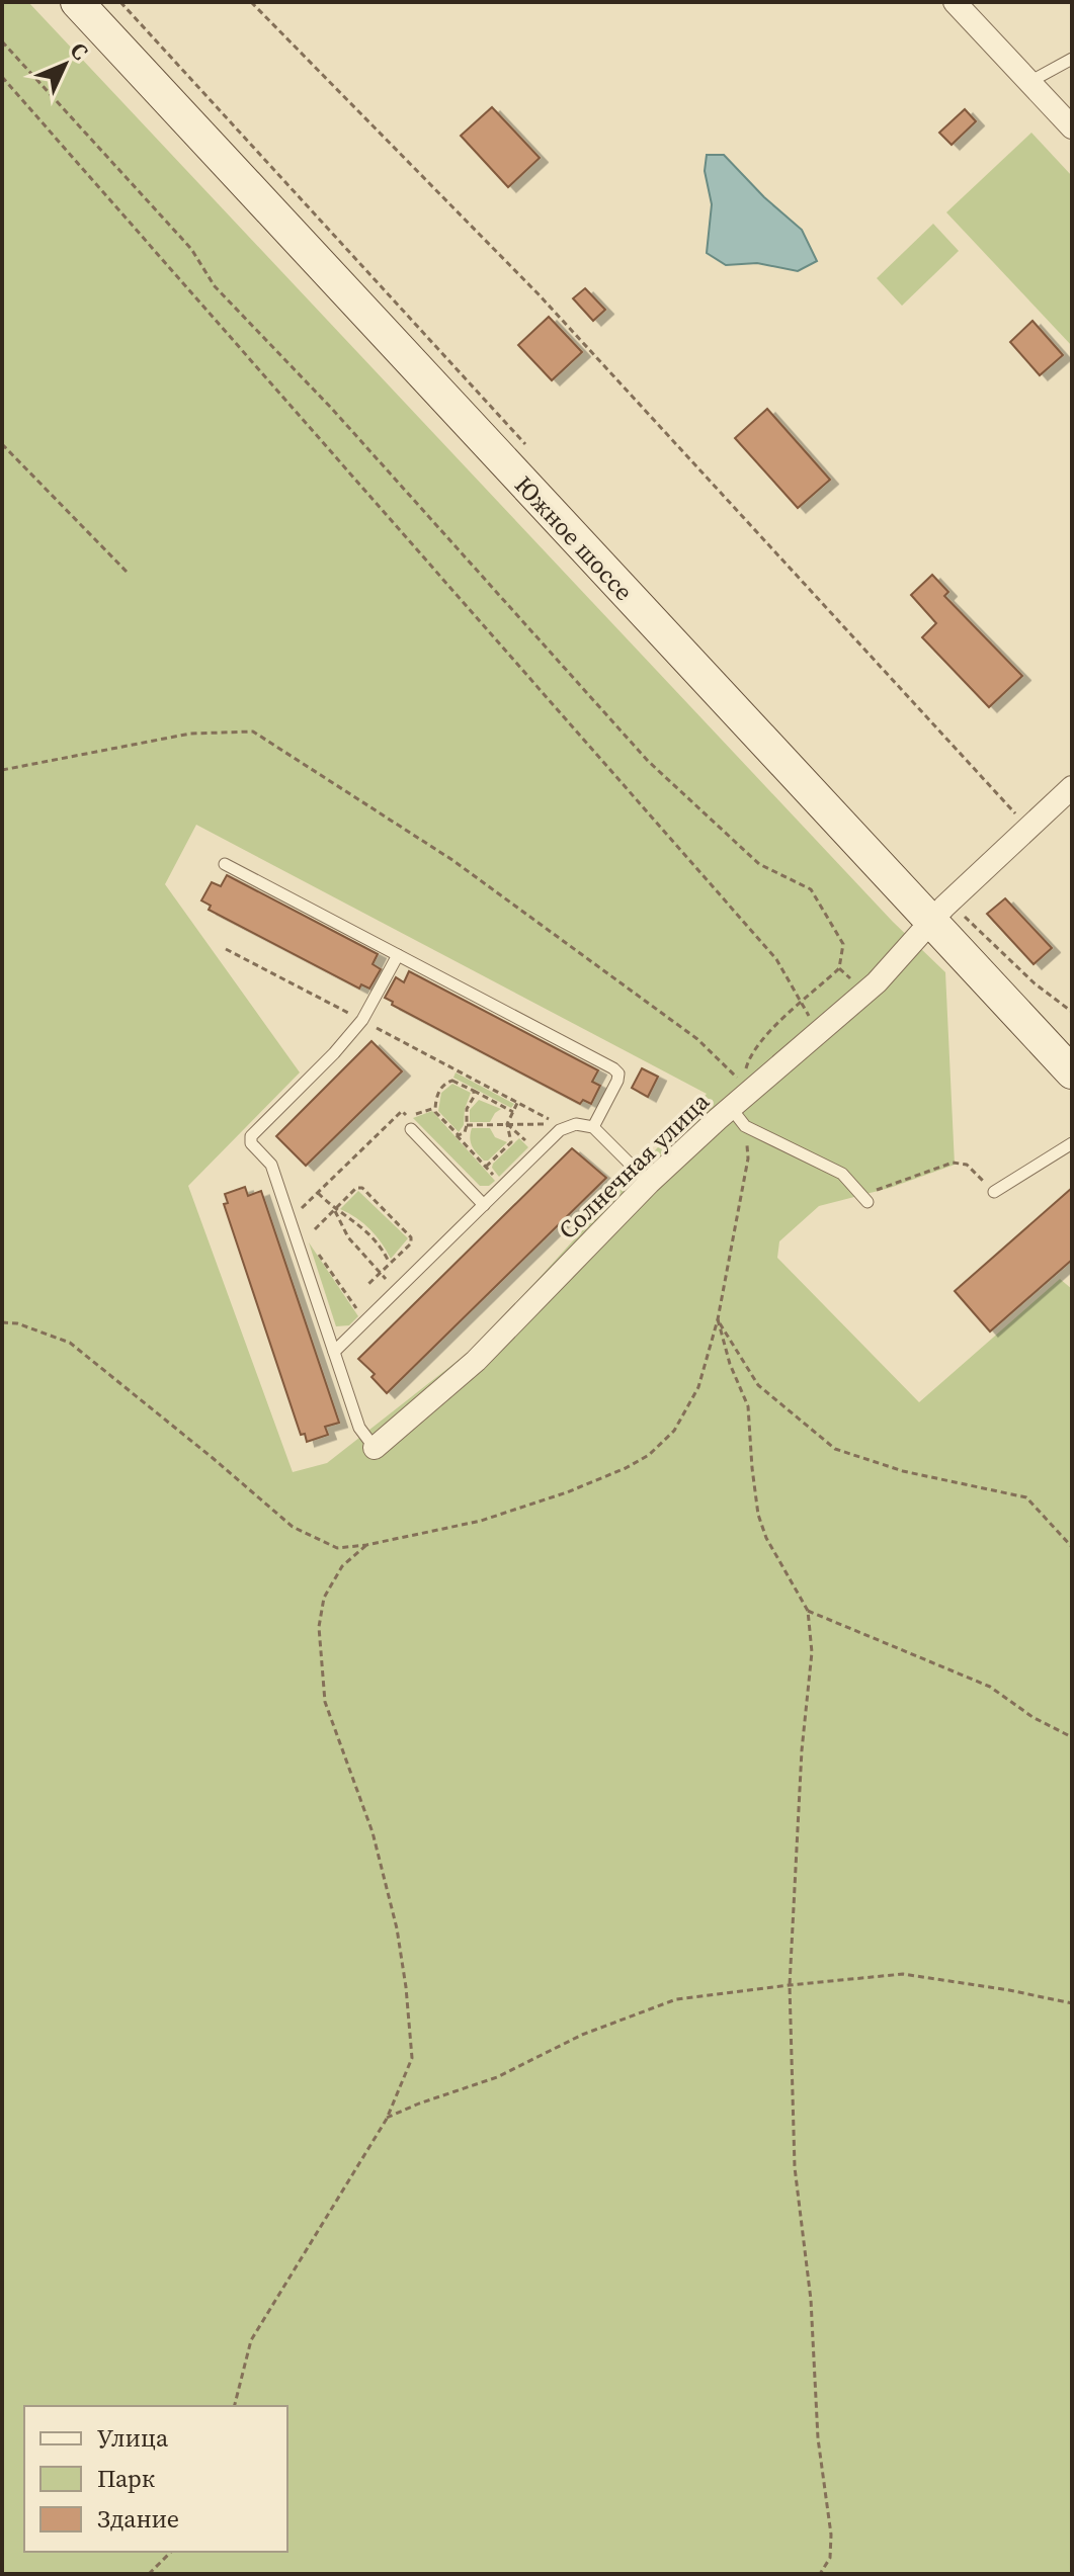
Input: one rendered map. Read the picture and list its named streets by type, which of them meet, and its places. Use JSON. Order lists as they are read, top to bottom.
{
  "streets": {
    "street": ["Южное шоссе", "Солнечная улица"]
  },
  "crossings": [
    ["Южное шоссе", "Солнечная улица"]
  ],
  "legend": ["Улица", "Парк", "Здание"],
  "north": "top right"
}
